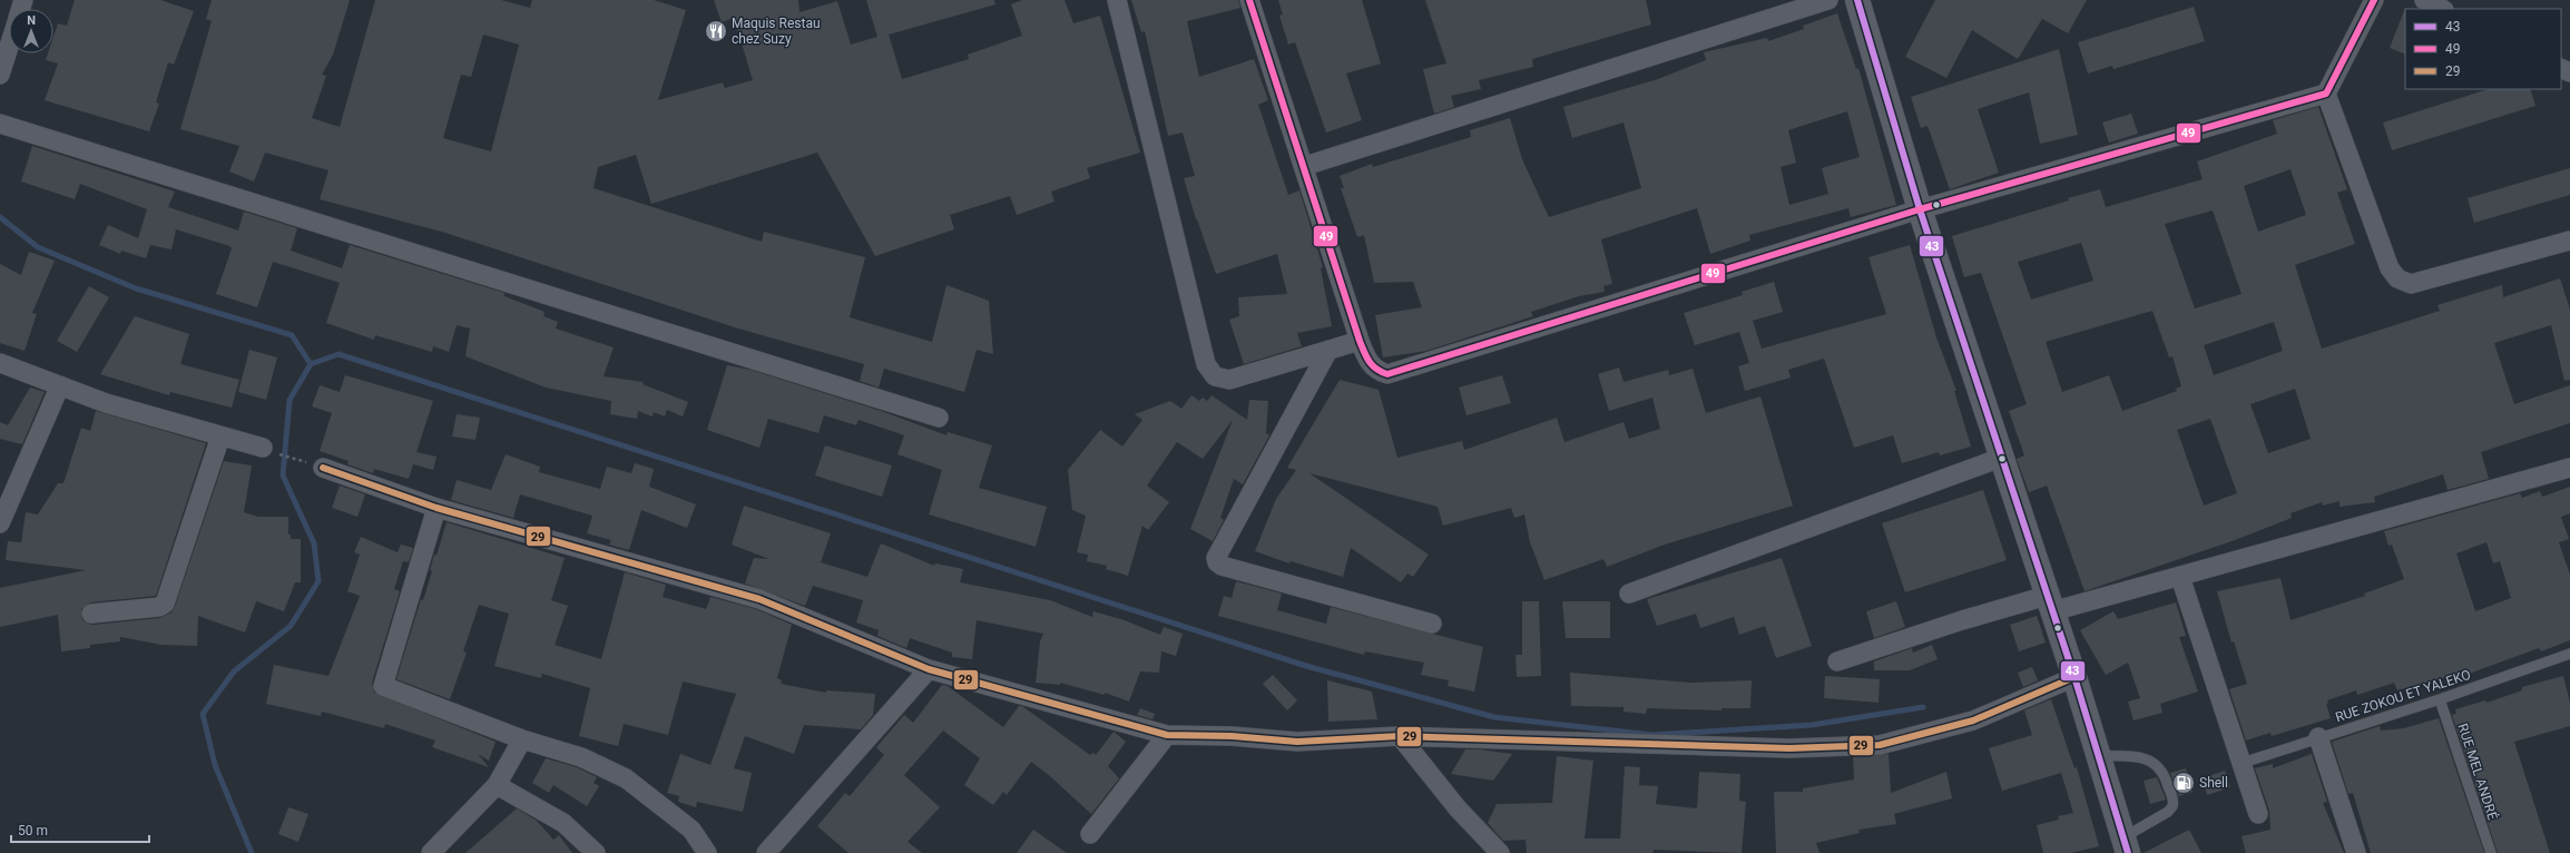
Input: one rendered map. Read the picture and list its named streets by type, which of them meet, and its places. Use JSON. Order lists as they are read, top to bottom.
{
  "streets": {
    "lane": ["RUE ZOKOU ET YALEKO", "RUE MEL ANDRÉ"]
  },
  "crossings": [
    ["RUE ZOKOU ET YALEKO", "RUE MEL ANDRÉ"]
  ],
  "places": {
    "restaurant": ["Maquis Restau chez Suzy"],
    "fuel station": ["Shell"]
  },
  "lines": ["transit line 43", "transit line 49", "transit line 29"],
  "legend": ["43", "49", "29"],
  "scale_bar": "50 m",
  "north": "top"
}
